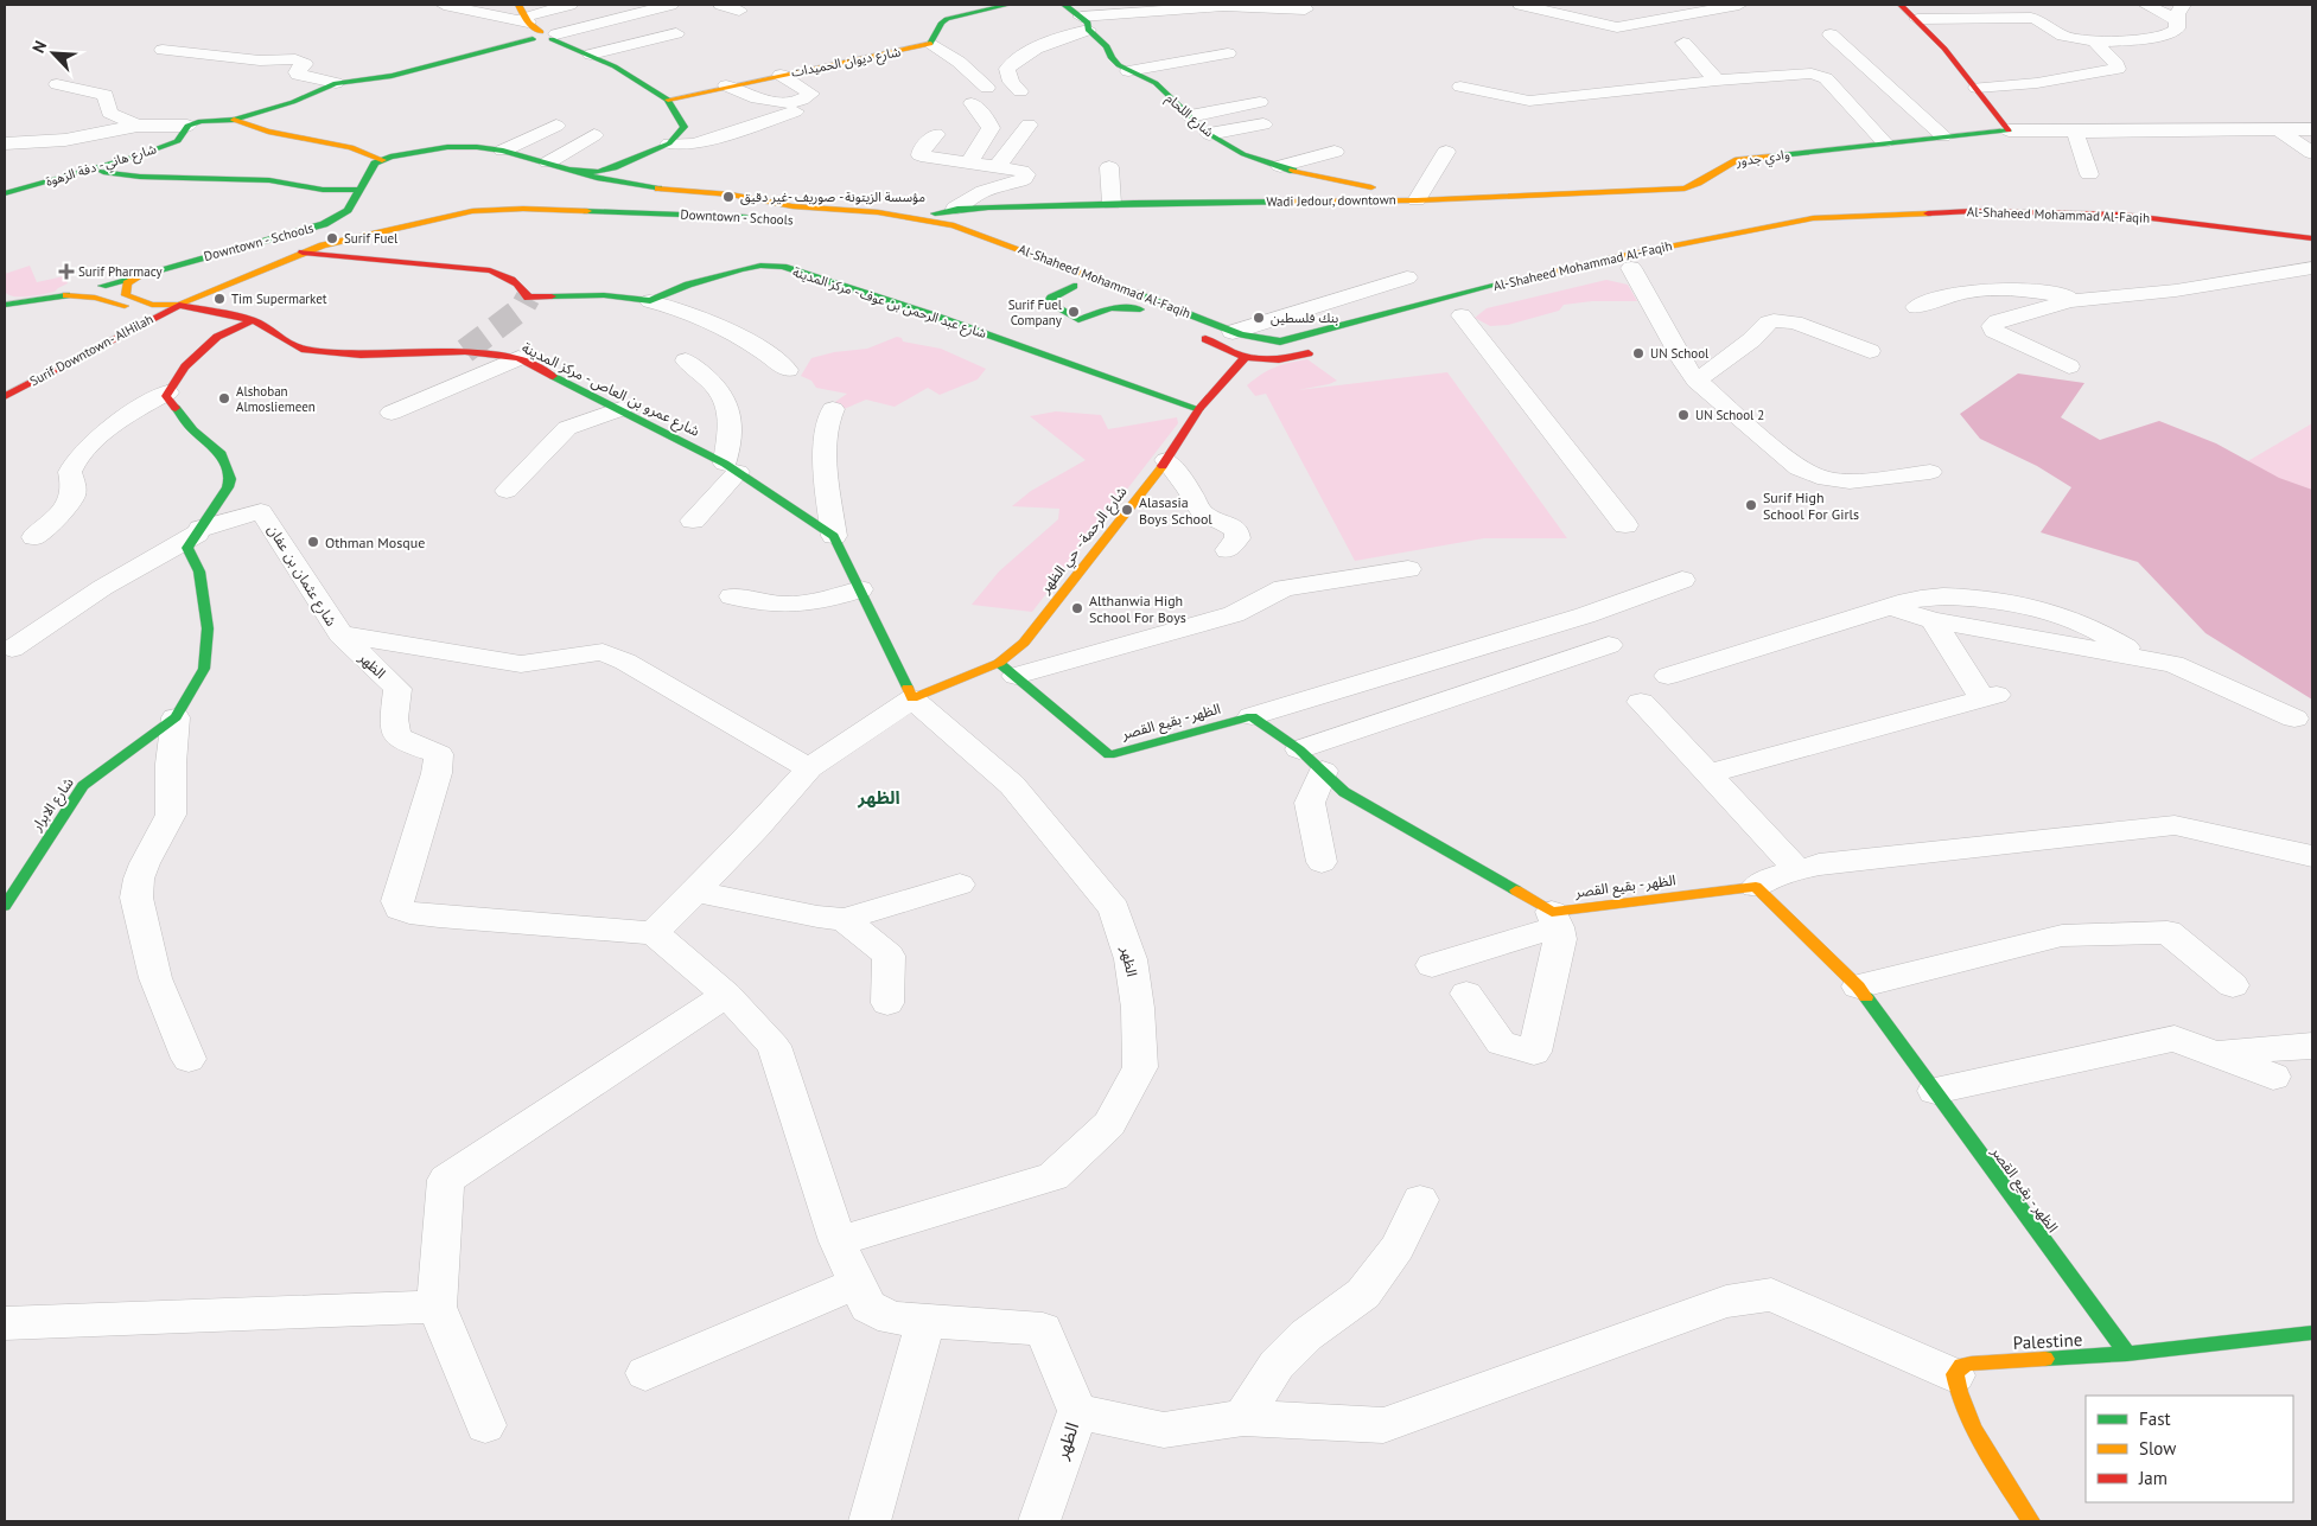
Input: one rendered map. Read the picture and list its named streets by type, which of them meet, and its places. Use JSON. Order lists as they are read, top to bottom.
{
  "streets": {
    "main road": [
      "شارع ديوان الحميدات",
      "شارع اللحام",
      "وادي جدور",
      "شارع هاني - دفة الزهوة",
      "Wadi Jedour, downtown",
      "Al-Shaheed Mohammad Al-Faqih",
      "Downtown - Schools",
      "شارع عبد الرحمن بن عوف - مركز المدينة",
      "Surif Downtown- AlHilah",
      "شارع عمرو بن العاص - مركز المدينة",
      "شارع الرحمة - حي الظهر",
      "الظهر - بقيع القصر",
      "شارع الابرار",
      "Palestine"
    ],
    "street": ["شارع عثمان بن عفان", "الظهر"]
  },
  "crossings": [
    ["شارع اللحام", "وادي جدور"],
    ["شارع اللحام", "Wadi Jedour, downtown"],
    ["وادي جدور", "Wadi Jedour, downtown"],
    ["Wadi Jedour, downtown", "Al-Shaheed Mohammad Al-Faqih"],
    ["Al-Shaheed Mohammad Al-Faqih", "شارع الرحمة - حي الظهر"],
    ["Downtown - Schools", "Surif Downtown- AlHilah"],
    ["Downtown - Schools", "شارع عمرو بن العاص - مركز المدينة"],
    ["شارع عبد الرحمن بن عوف - مركز المدينة", "شارع الرحمة - حي الظهر"],
    ["Surif Downtown- AlHilah", "شارع عمرو بن العاص - مركز المدينة"],
    ["شارع الرحمة - حي الظهر", "الظهر"],
    ["شارع الرحمة - حي الظهر", "الظهر - بقيع القصر"],
    ["شارع عثمان بن عفان", "الظهر"],
    ["الظهر - بقيع القصر", "Palestine"]
  ],
  "districts": ["الظهر"],
  "places": {
    "other": [
      "مؤسسة الزيتونة - صوريف -غير دقيق",
      "Surif Fuel",
      "Tim Supermarket",
      "Surif Fuel Company",
      "بنك فلسطين",
      "UN School",
      "Alshoban Almosliemeen",
      "UN School 2",
      "Surif High School For Girls",
      "Alasasia Boys School",
      "Othman Mosque",
      "Althanwia High School For Boys"
    ],
    "health": ["Surif Pharmacy"]
  },
  "legend": ["Fast", "Slow", "Jam"],
  "north": "top left"
}
